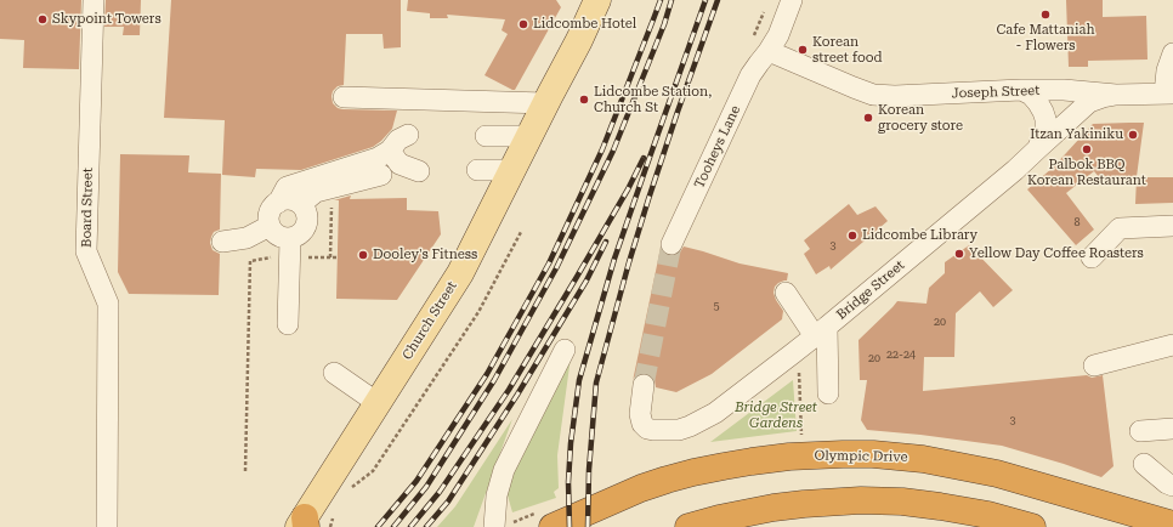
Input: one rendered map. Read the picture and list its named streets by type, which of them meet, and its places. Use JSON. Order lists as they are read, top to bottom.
{
  "streets": {
    "highway": ["Olympic Drive"],
    "main road": ["Church Street"],
    "street": [
      "Joseph Street",
      "Tooheys Lane",
      "Board Street",
      "Bridge Street"
    ]
  },
  "crossings": [
    ["Joseph Street", "Tooheys Lane"],
    ["Joseph Street", "Bridge Street"]
  ],
  "parks": ["Bridge Street Gardens"],
  "places": [
    "Cafe Mattaniah - Flowers",
    "Skypoint Towers",
    "Lidcombe Hotel",
    "Korean street food",
    "Lidcombe Station, Church St",
    "Korean grocery store",
    "Itzan Yakiniku",
    "Palbok BBQ Korean Restaurant",
    "Lidcombe Library",
    "Yellow Day Coffee Roasters",
    "Dooley's Fitness"
  ],
  "house_numbers": [
    "8",
    "3",
    "5",
    "20",
    "22-24",
    "20",
    "3"
  ]
}
